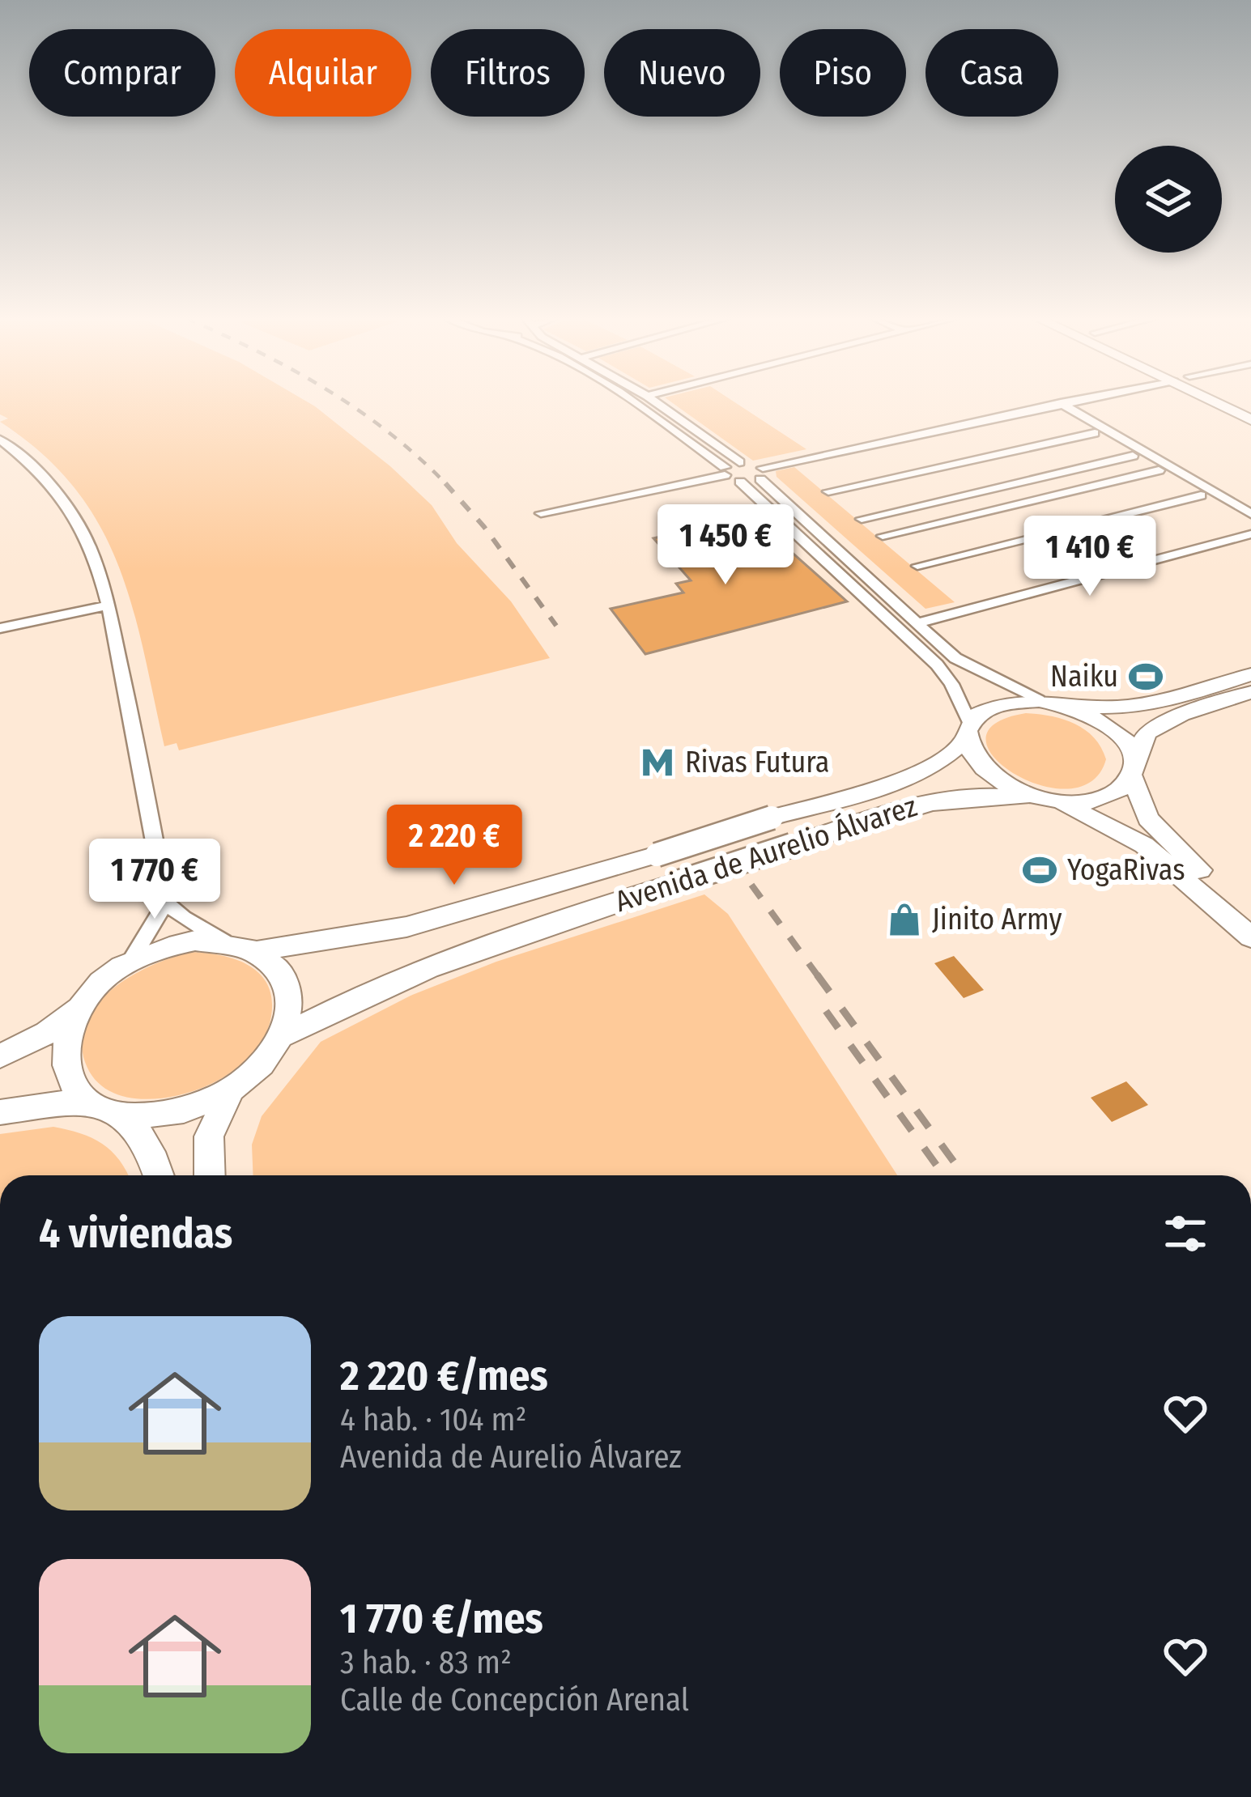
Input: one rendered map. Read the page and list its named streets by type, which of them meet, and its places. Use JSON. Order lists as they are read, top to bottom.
{
  "streets": {
    "main road": ["Avenida de Aurelio Álvarez"]
  },
  "places": {
    "sports": ["Naiku", "YogaRivas"],
    "metro station": ["Rivas Futura"],
    "shop": ["Jinito Army"]
  },
  "page": {
    "chip": [
      "Comprar",
      "Alquilar",
      "Filtros",
      "Nuevo",
      "Piso",
      "Casa"
    ],
    "price": [
      "1 450 €",
      "1 410 €",
      "2 220 €",
      "1 770 €"
    ],
    "heading": "4 viviendas",
    "list": [
      {
        "name": "2 220 €/mes",
        "note": "4 hab. · 104 m² · Avenida de Aurelio Álvarez"
      },
      {
        "name": "1 770 €/mes",
        "note": "3 hab. · 83 m² · Calle de Concepción Arenal"
      }
    ]
  }
}
